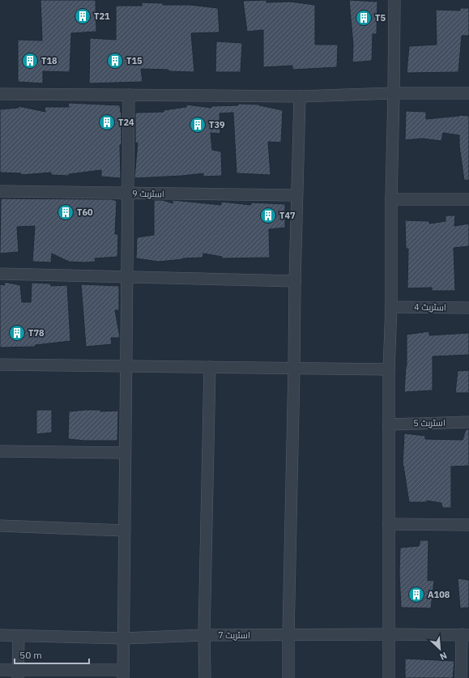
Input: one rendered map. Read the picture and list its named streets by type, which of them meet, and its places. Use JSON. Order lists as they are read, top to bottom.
{
  "streets": {
    "street": [
      "اسٹریٹ 9",
      "اسٹریٹ 4",
      "اسٹریٹ 5",
      "اسٹریٹ 7"
    ]
  },
  "places": {
    "building": [
      "T21",
      "T5",
      "T18",
      "T15",
      "T24",
      "T39",
      "T60",
      "T47",
      "T78",
      "A108"
    ]
  },
  "scale_bar": "50 m",
  "north": "bottom right"
}
